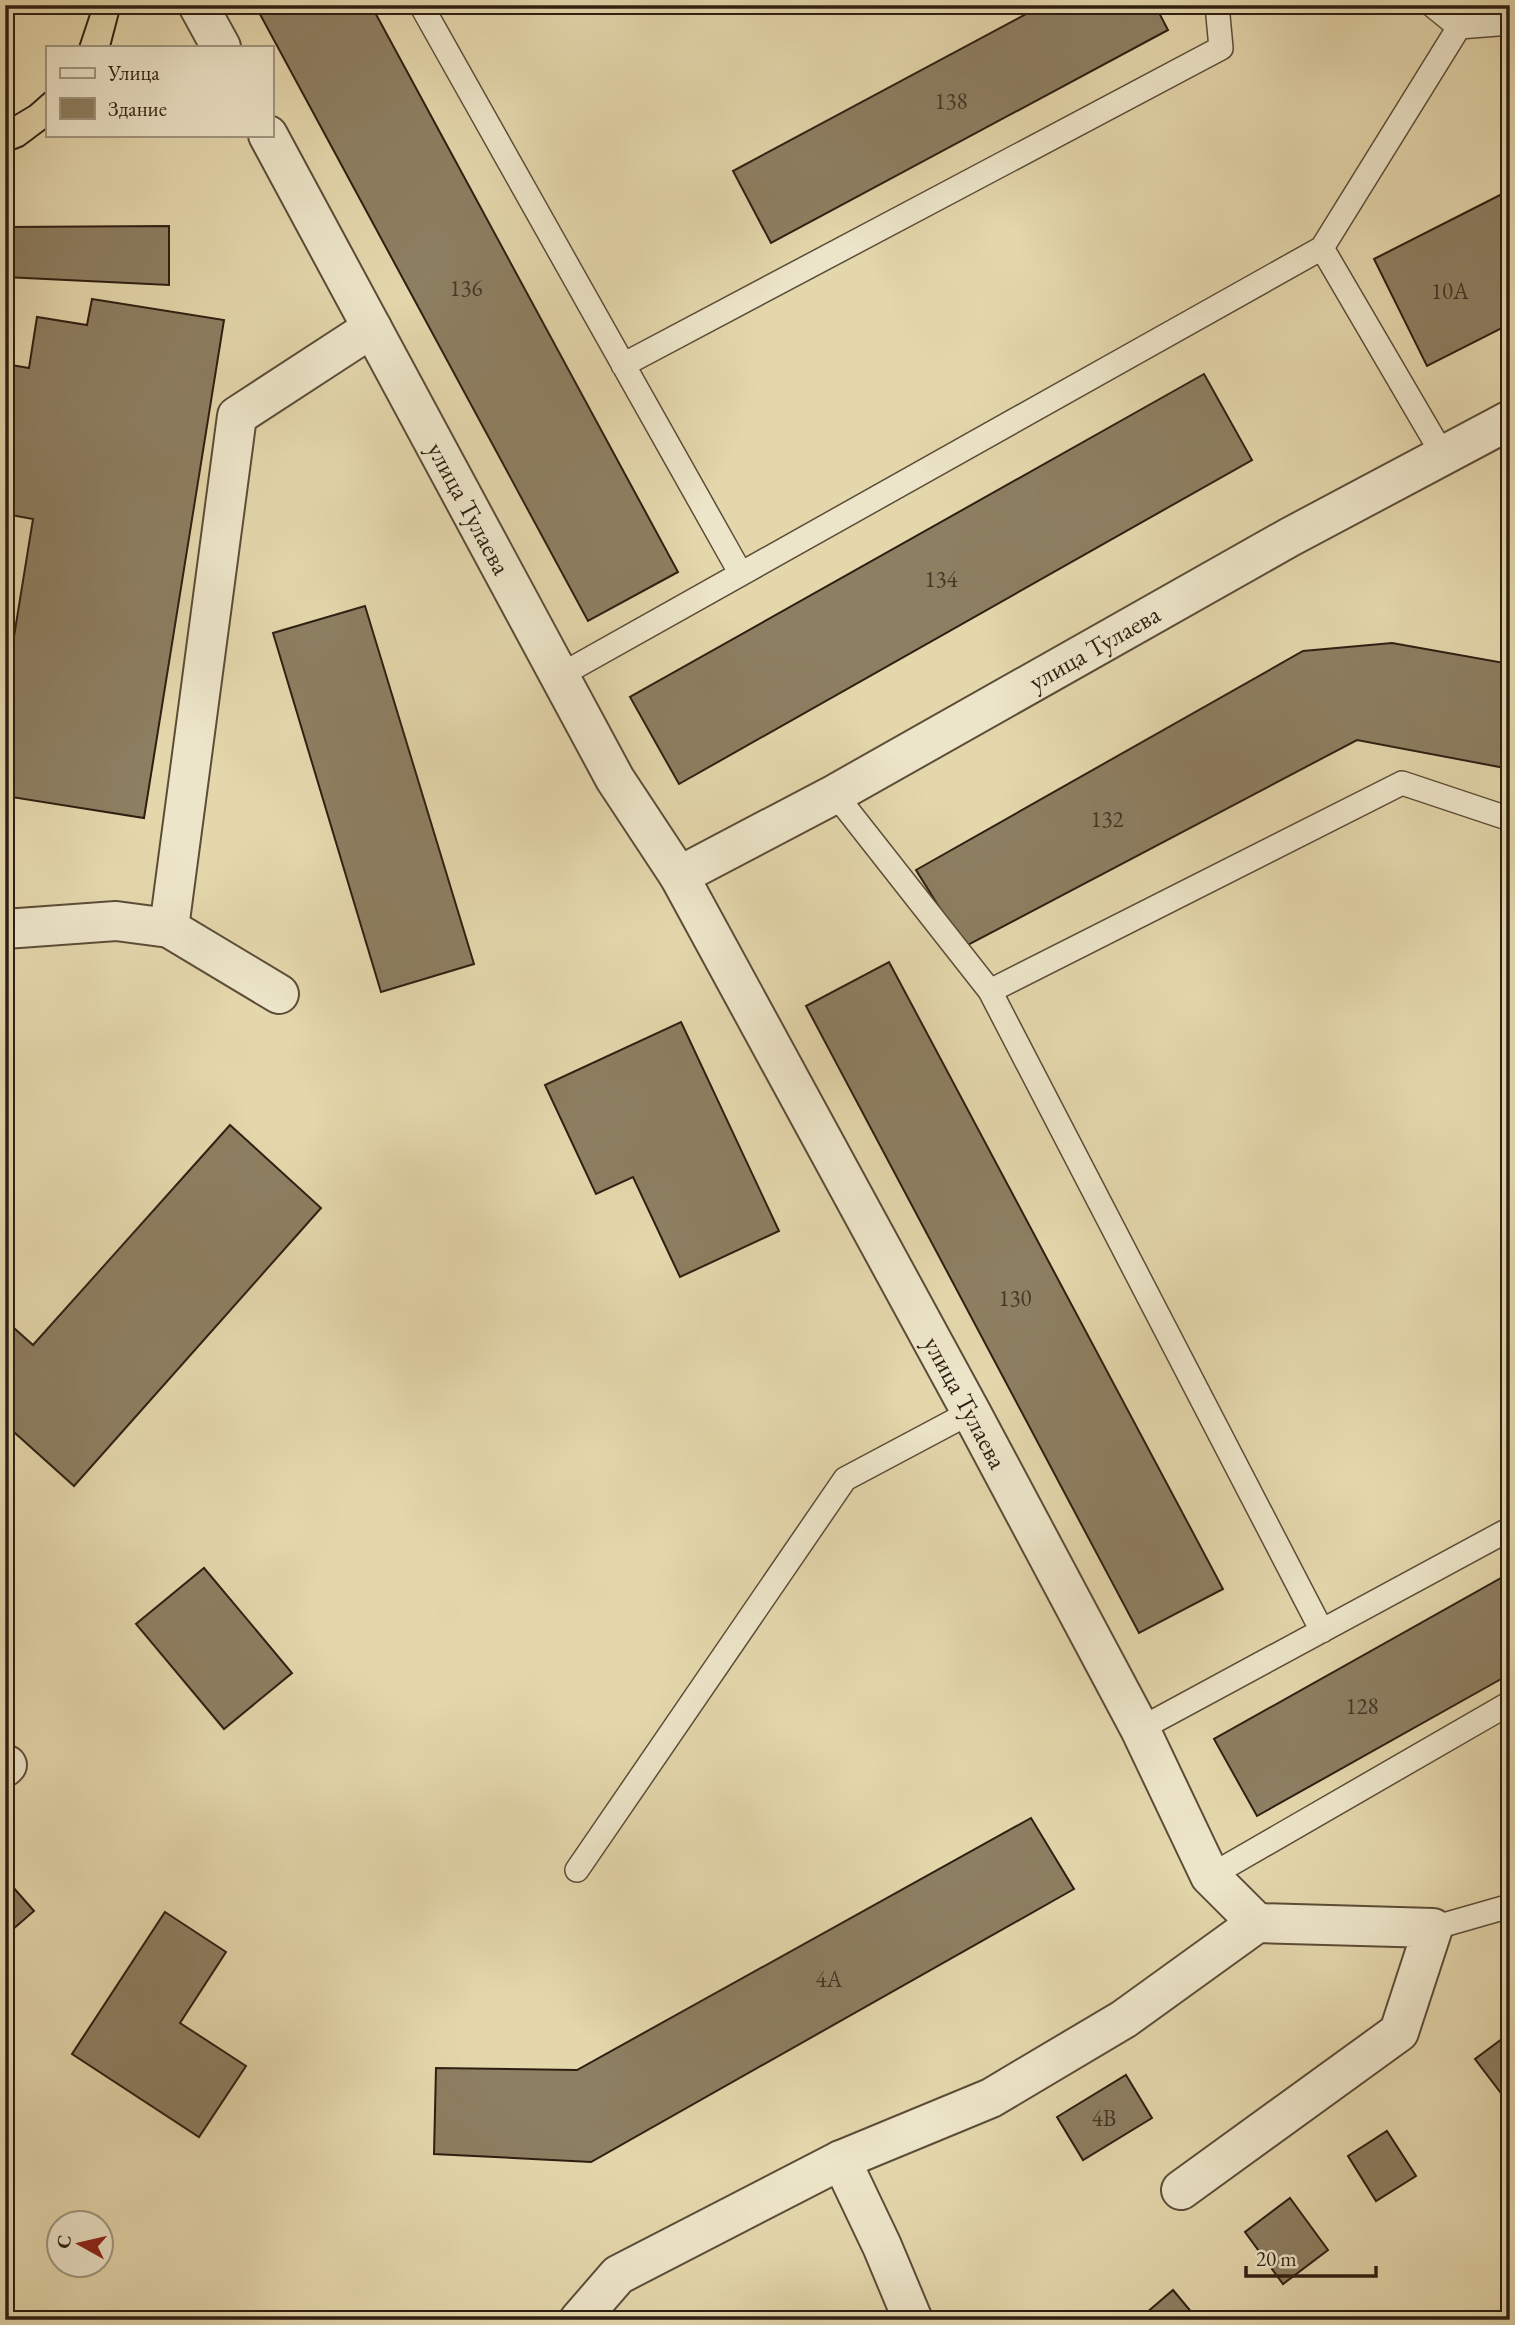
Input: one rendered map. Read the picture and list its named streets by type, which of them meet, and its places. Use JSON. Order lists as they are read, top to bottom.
{
  "streets": {
    "street": ["улица Тулаева"]
  },
  "house_numbers": [
    "138",
    "136",
    "10А",
    "134",
    "132",
    "130",
    "128",
    "4А",
    "4В"
  ],
  "legend": ["Улица", "Здание"],
  "scale_bar": "20 m",
  "north": "left"
}
